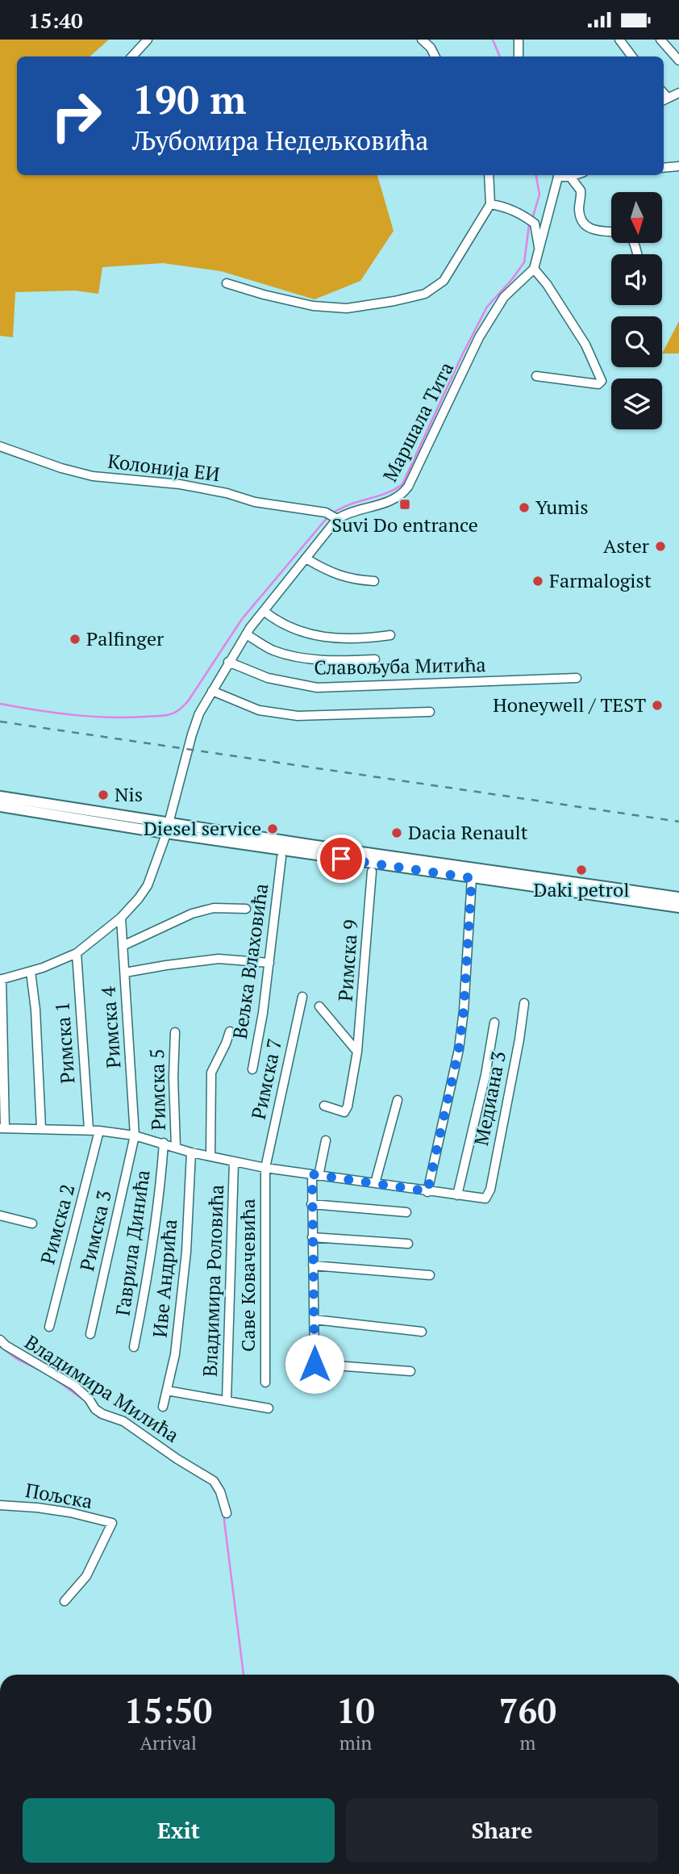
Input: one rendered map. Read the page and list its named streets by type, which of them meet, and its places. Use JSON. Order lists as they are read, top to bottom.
{
  "streets": {
    "street": [
      "Маршала Тита",
      "Колонија ЕИ",
      "Славољуба Митића",
      "Римска 9",
      "Вељка Влаховића",
      "Римска 4",
      "Римска 1",
      "Римска 7",
      "Римска 5",
      "Медиана 3",
      "Римска 2",
      "Римска 3",
      "Гаврила Динића",
      "Саве Ковачевића",
      "Иве Андрића",
      "Владимира Роловића",
      "Владимира Милића",
      "Пољска"
    ]
  },
  "crossings": [
    ["Маршала Тита", "Колонија ЕИ"],
    ["Римска 4", "Римска 3"],
    ["Римска 7", "Саве Ковачевића"]
  ],
  "places": {
    "transit": ["Suvi Do entrance"],
    "other": [
      "Yumis",
      "Aster",
      "Farmalogist",
      "Palfinger",
      "Honeywell / TEST",
      "Nis",
      "Diesel service",
      "Dacia Renault",
      "Daki petrol"
    ]
  },
  "north": "bottom",
  "page": {
    "status": "15:40",
    "turn": ["190 m", "Љубомира Недељковића"],
    "eta": [
      "15:50",
      "Arrival",
      "10",
      "min",
      "760",
      "m"
    ],
    "buttons": ["Exit", "Share"]
  }
}
